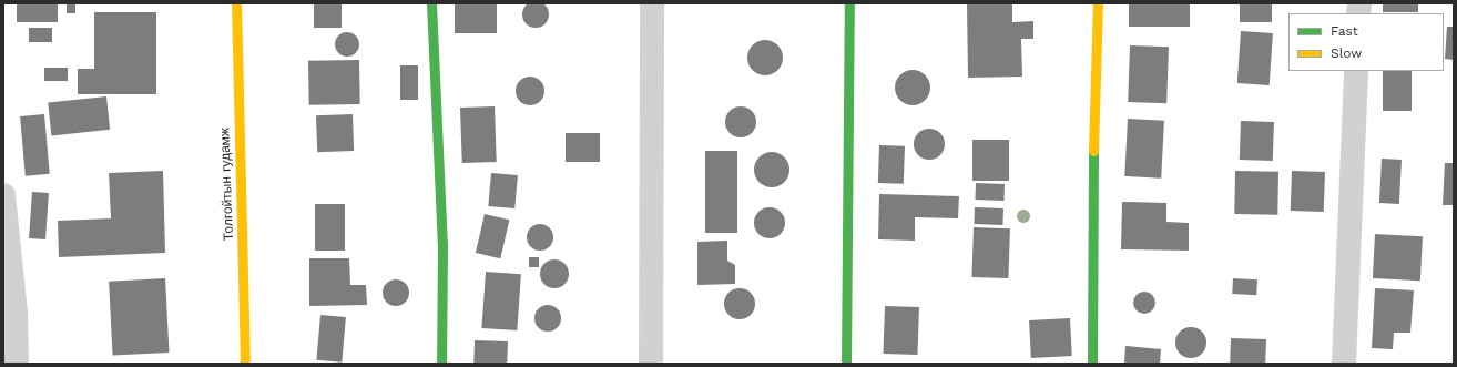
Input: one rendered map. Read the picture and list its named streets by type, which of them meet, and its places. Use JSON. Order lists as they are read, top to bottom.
{
  "streets": {
    "street": ["Толгойтын гудамж"]
  },
  "legend": ["Fast", "Slow"]
}
